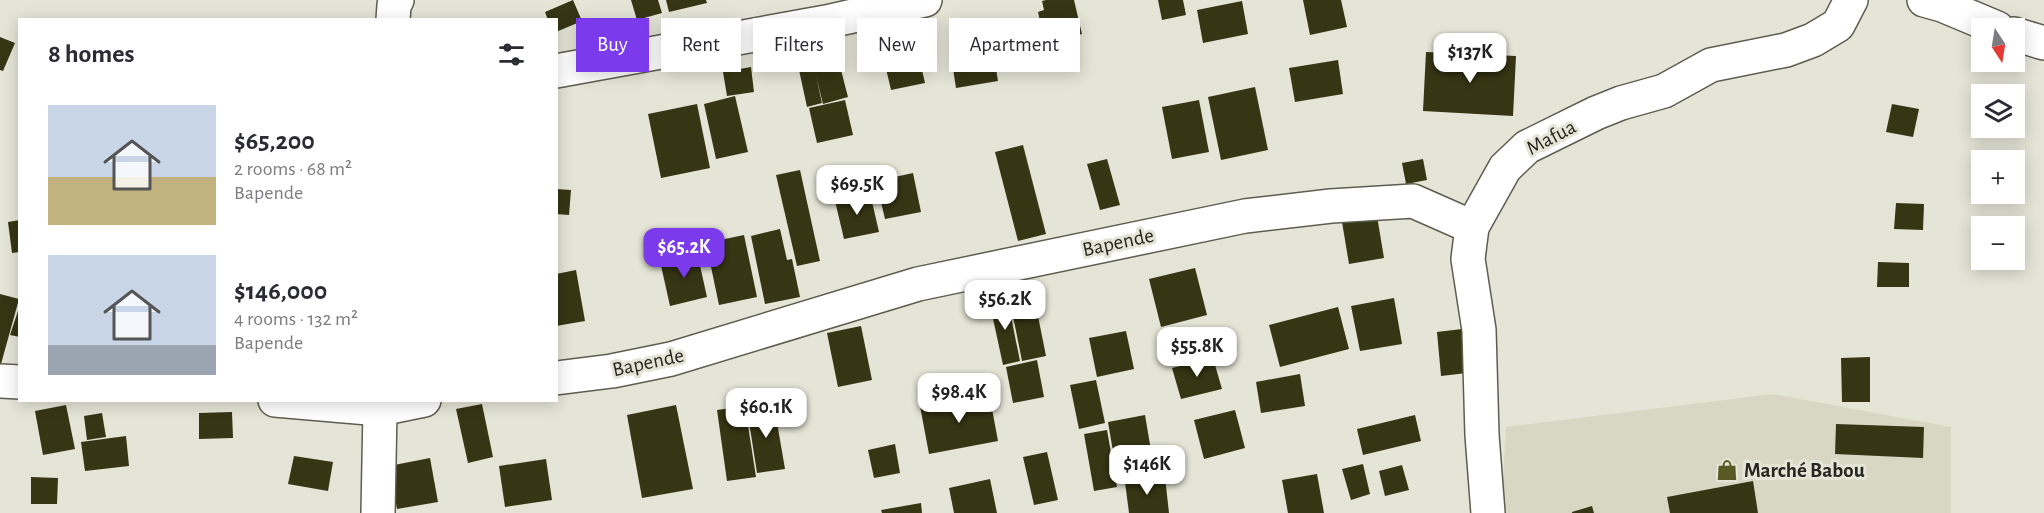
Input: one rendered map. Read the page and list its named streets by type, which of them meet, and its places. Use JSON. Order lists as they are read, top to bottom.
{
  "streets": {
    "street": ["Mafua", "Bapende"]
  },
  "crossings": [
    ["Mafua", "Bapende"]
  ],
  "places": {
    "shop": ["Marché Babou"]
  },
  "north": "bottom",
  "page": {
    "map_buttons": ["+", "−"],
    "chip": [
      "Buy",
      "Rent",
      "Filters",
      "New",
      "Apartment"
    ],
    "heading": "8 homes",
    "price": [
      "$137K",
      "$69.5K",
      "$65.2K",
      "$56.2K",
      "$55.8K",
      "$98.4K",
      "$60.1K",
      "$146K"
    ],
    "list": [
      {
        "name": "$65,200",
        "note": "2 rooms · 68 m² · Bapende"
      },
      {
        "name": "$146,000",
        "note": "4 rooms · 132 m² · Bapende"
      }
    ]
  }
}
